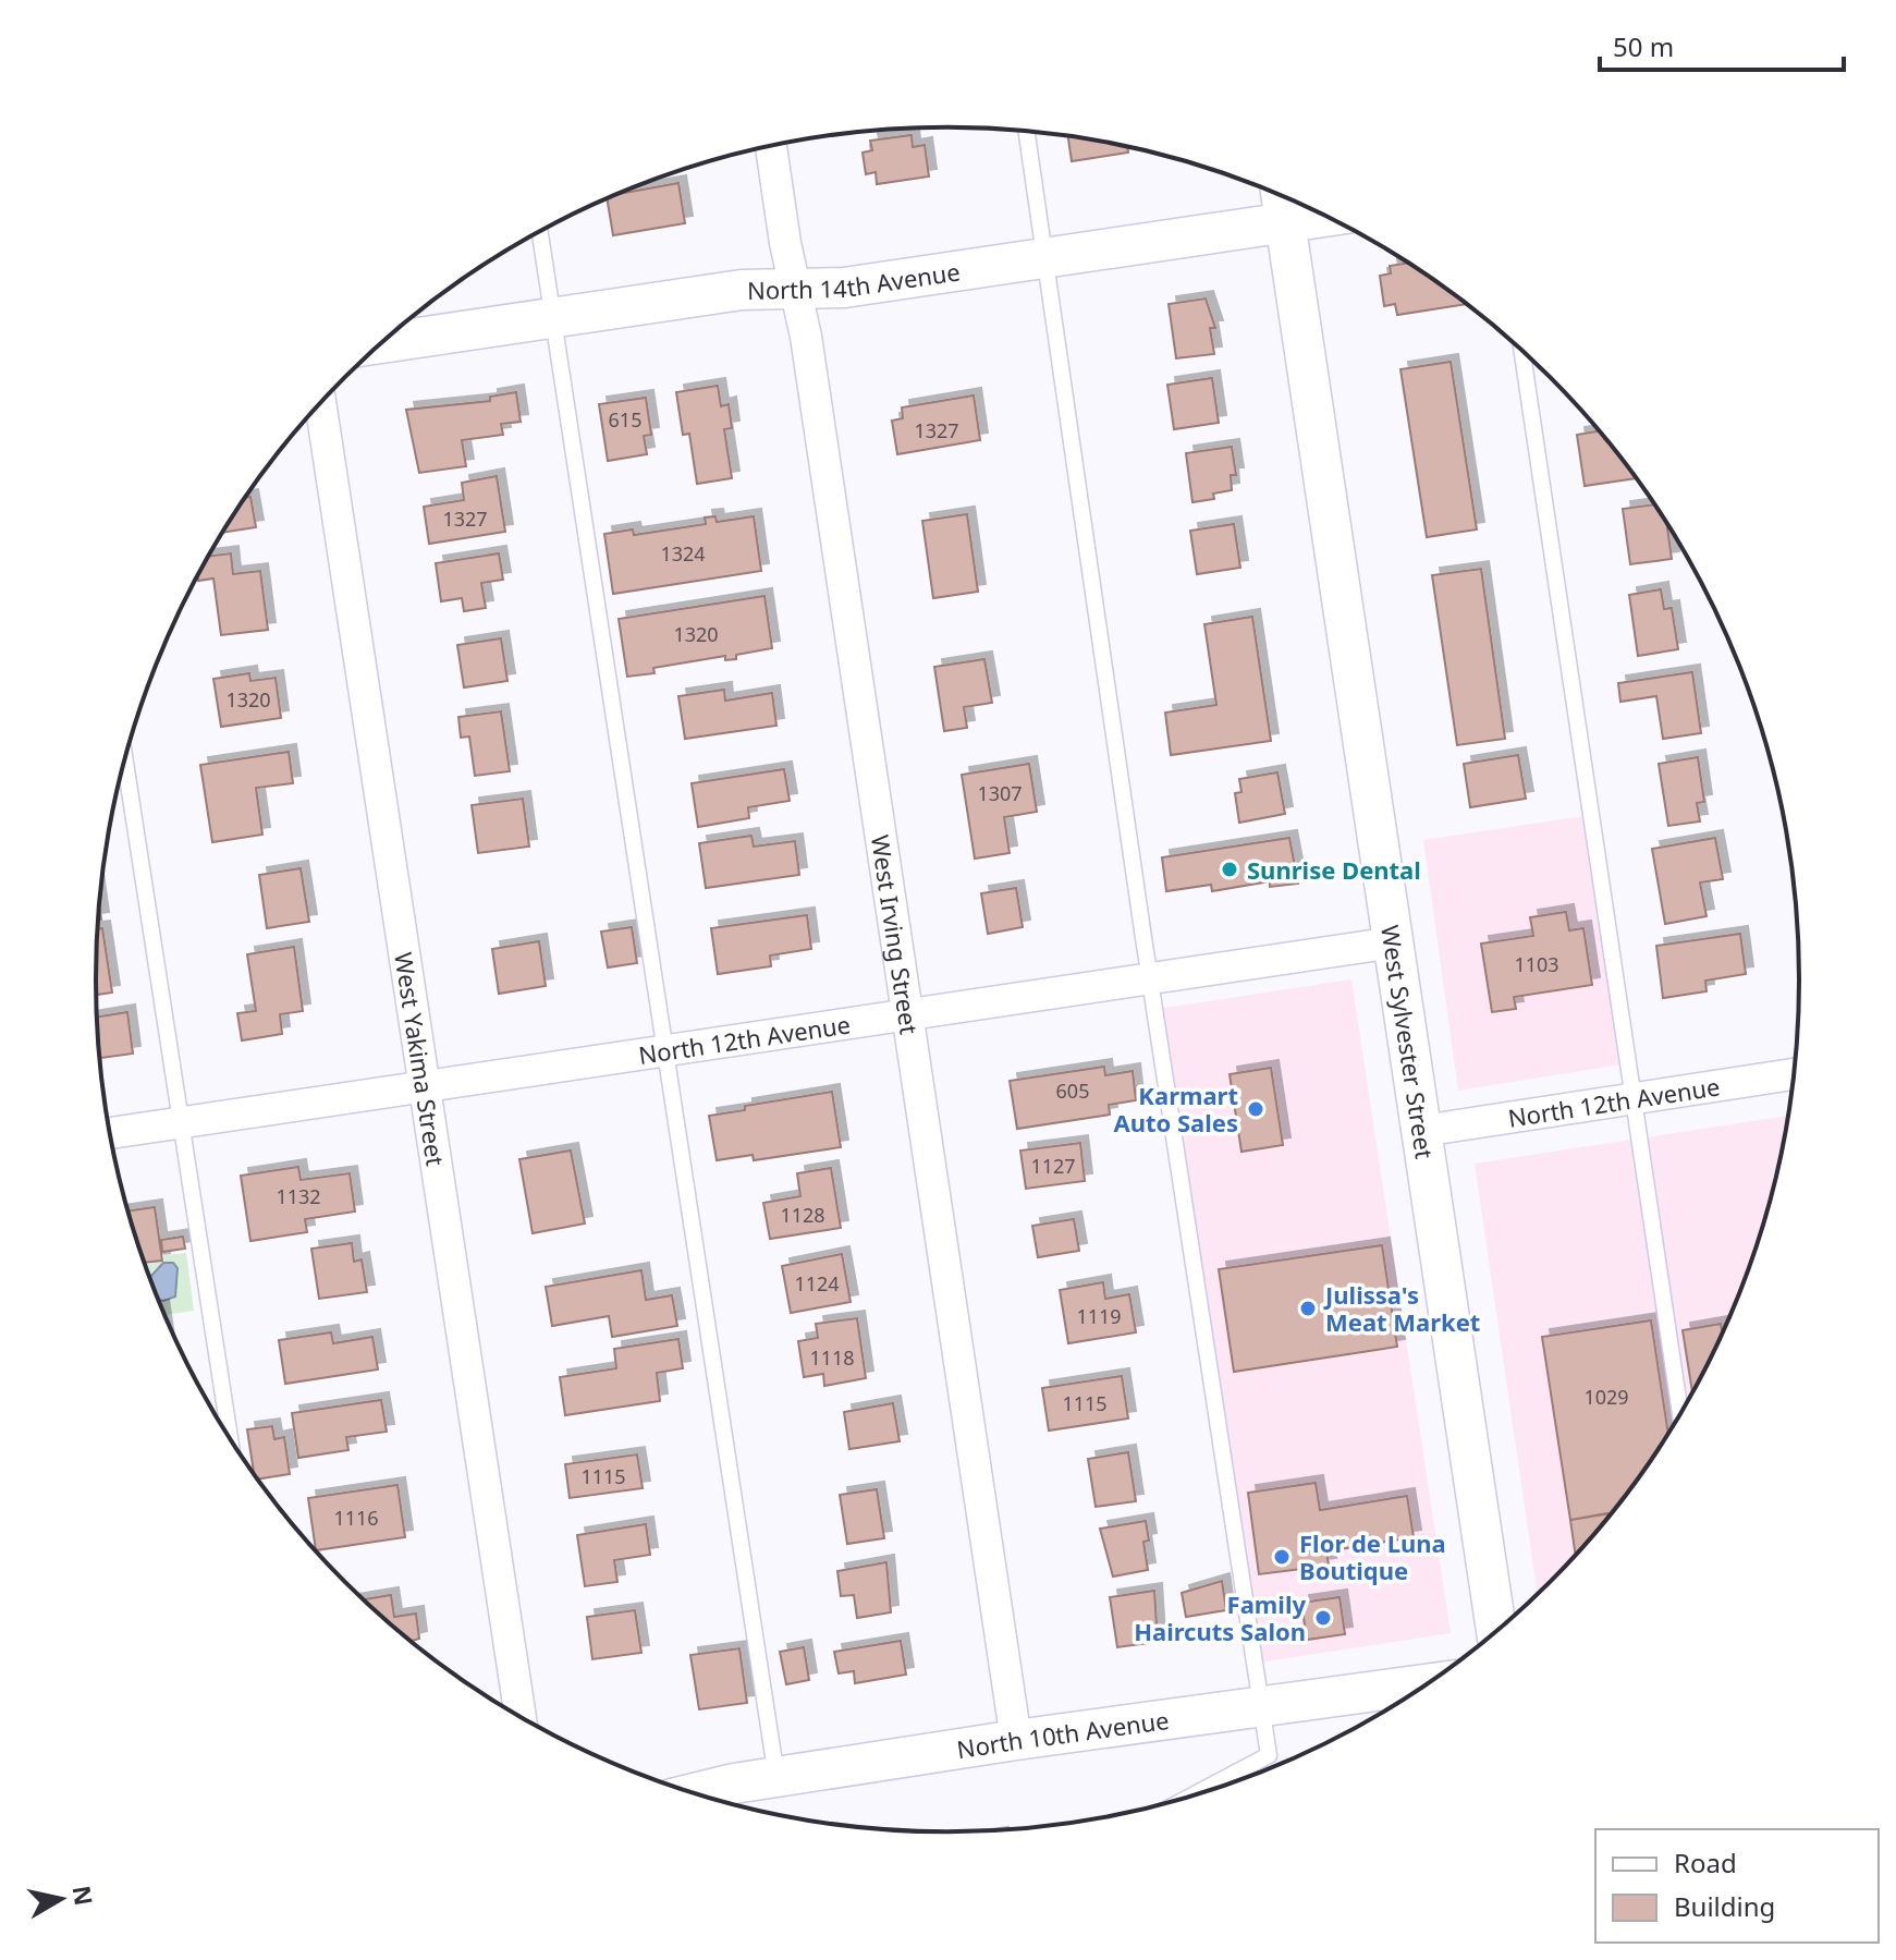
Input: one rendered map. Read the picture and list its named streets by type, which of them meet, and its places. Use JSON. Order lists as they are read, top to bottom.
{
  "streets": {
    "street": [
      "North 14th Avenue",
      "West Irving Street",
      "North 12th Avenue",
      "West Sylvester Street",
      "West Yakima Street",
      "North 10th Avenue"
    ]
  },
  "crossings": [
    ["North 14th Avenue", "West Irving Street"],
    ["North 14th Avenue", "West Sylvester Street"],
    ["West Irving Street", "North 12th Avenue"],
    ["West Irving Street", "North 10th Avenue"],
    ["North 12th Avenue", "West Sylvester Street"],
    ["North 12th Avenue", "West Yakima Street"]
  ],
  "places": [
    "Sunrise Dental",
    "Karmart Auto Sales",
    "Julissa's Meat Market",
    "Flor de Luna Boutique",
    "Family Haircuts Salon"
  ],
  "house_numbers": [
    "615",
    "1327",
    "1327",
    "1324",
    "1320",
    "1320",
    "1307",
    "1103",
    "605",
    "1127",
    "1132",
    "1128",
    "1124",
    "1119",
    "1118",
    "1029",
    "1115",
    "1115",
    "1116"
  ],
  "legend": ["Road", "Building"],
  "scale_bar": "50 m",
  "north": "right"
}
